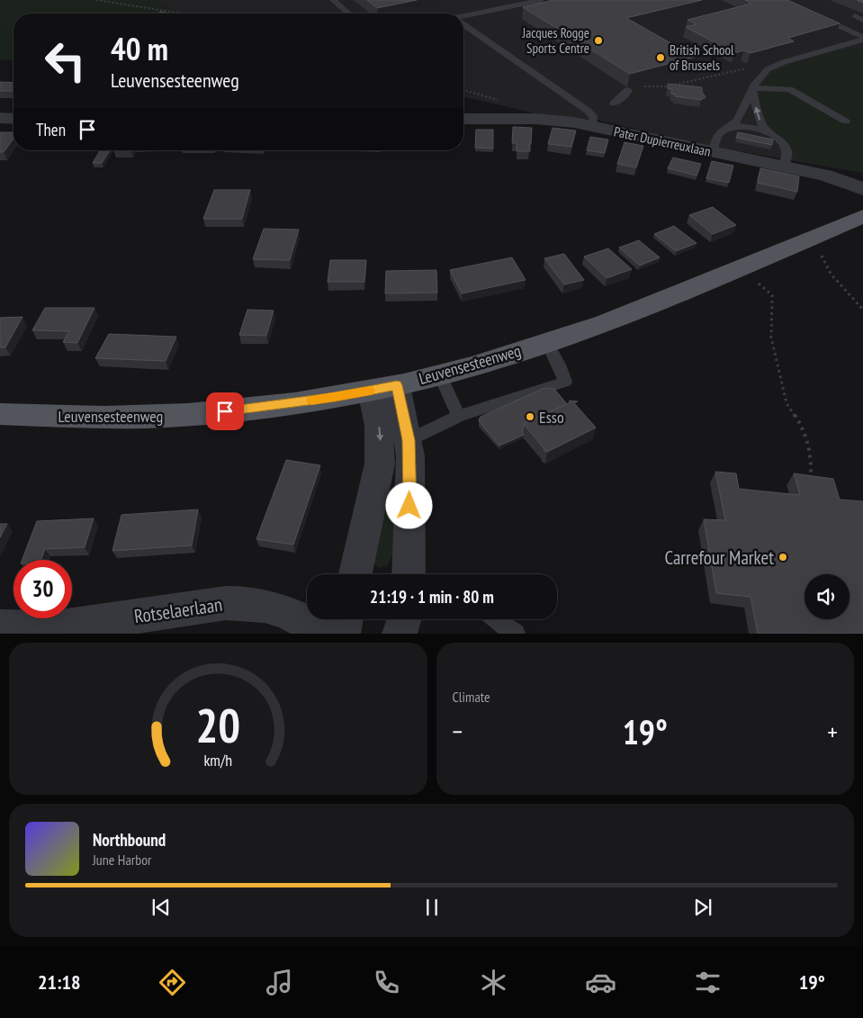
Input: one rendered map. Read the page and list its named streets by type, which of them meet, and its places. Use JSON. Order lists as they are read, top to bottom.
{
  "streets": {
    "main road": ["Leuvensesteenweg"],
    "street": ["Pater Dupierreuxlaan", "Rotselaerlaan"]
  },
  "places": [
    "Jacques Rogge Sports Centre",
    "British School of Brussels",
    "Esso",
    "Carrefour Market"
  ],
  "page": {
    "turn": ["40 m", "Leuvensesteenweg"],
    "then": "Then",
    "limit": "30",
    "trip": "21:19 · 1 min · 80 m",
    "tile": "Climate",
    "heat": ["−", "19°", "+"],
    "song": ["Northbound", "June Harbor"],
    "tabs": ["21:18", "19°"],
    "gauge": ["20", "km/h"]
  }
}
